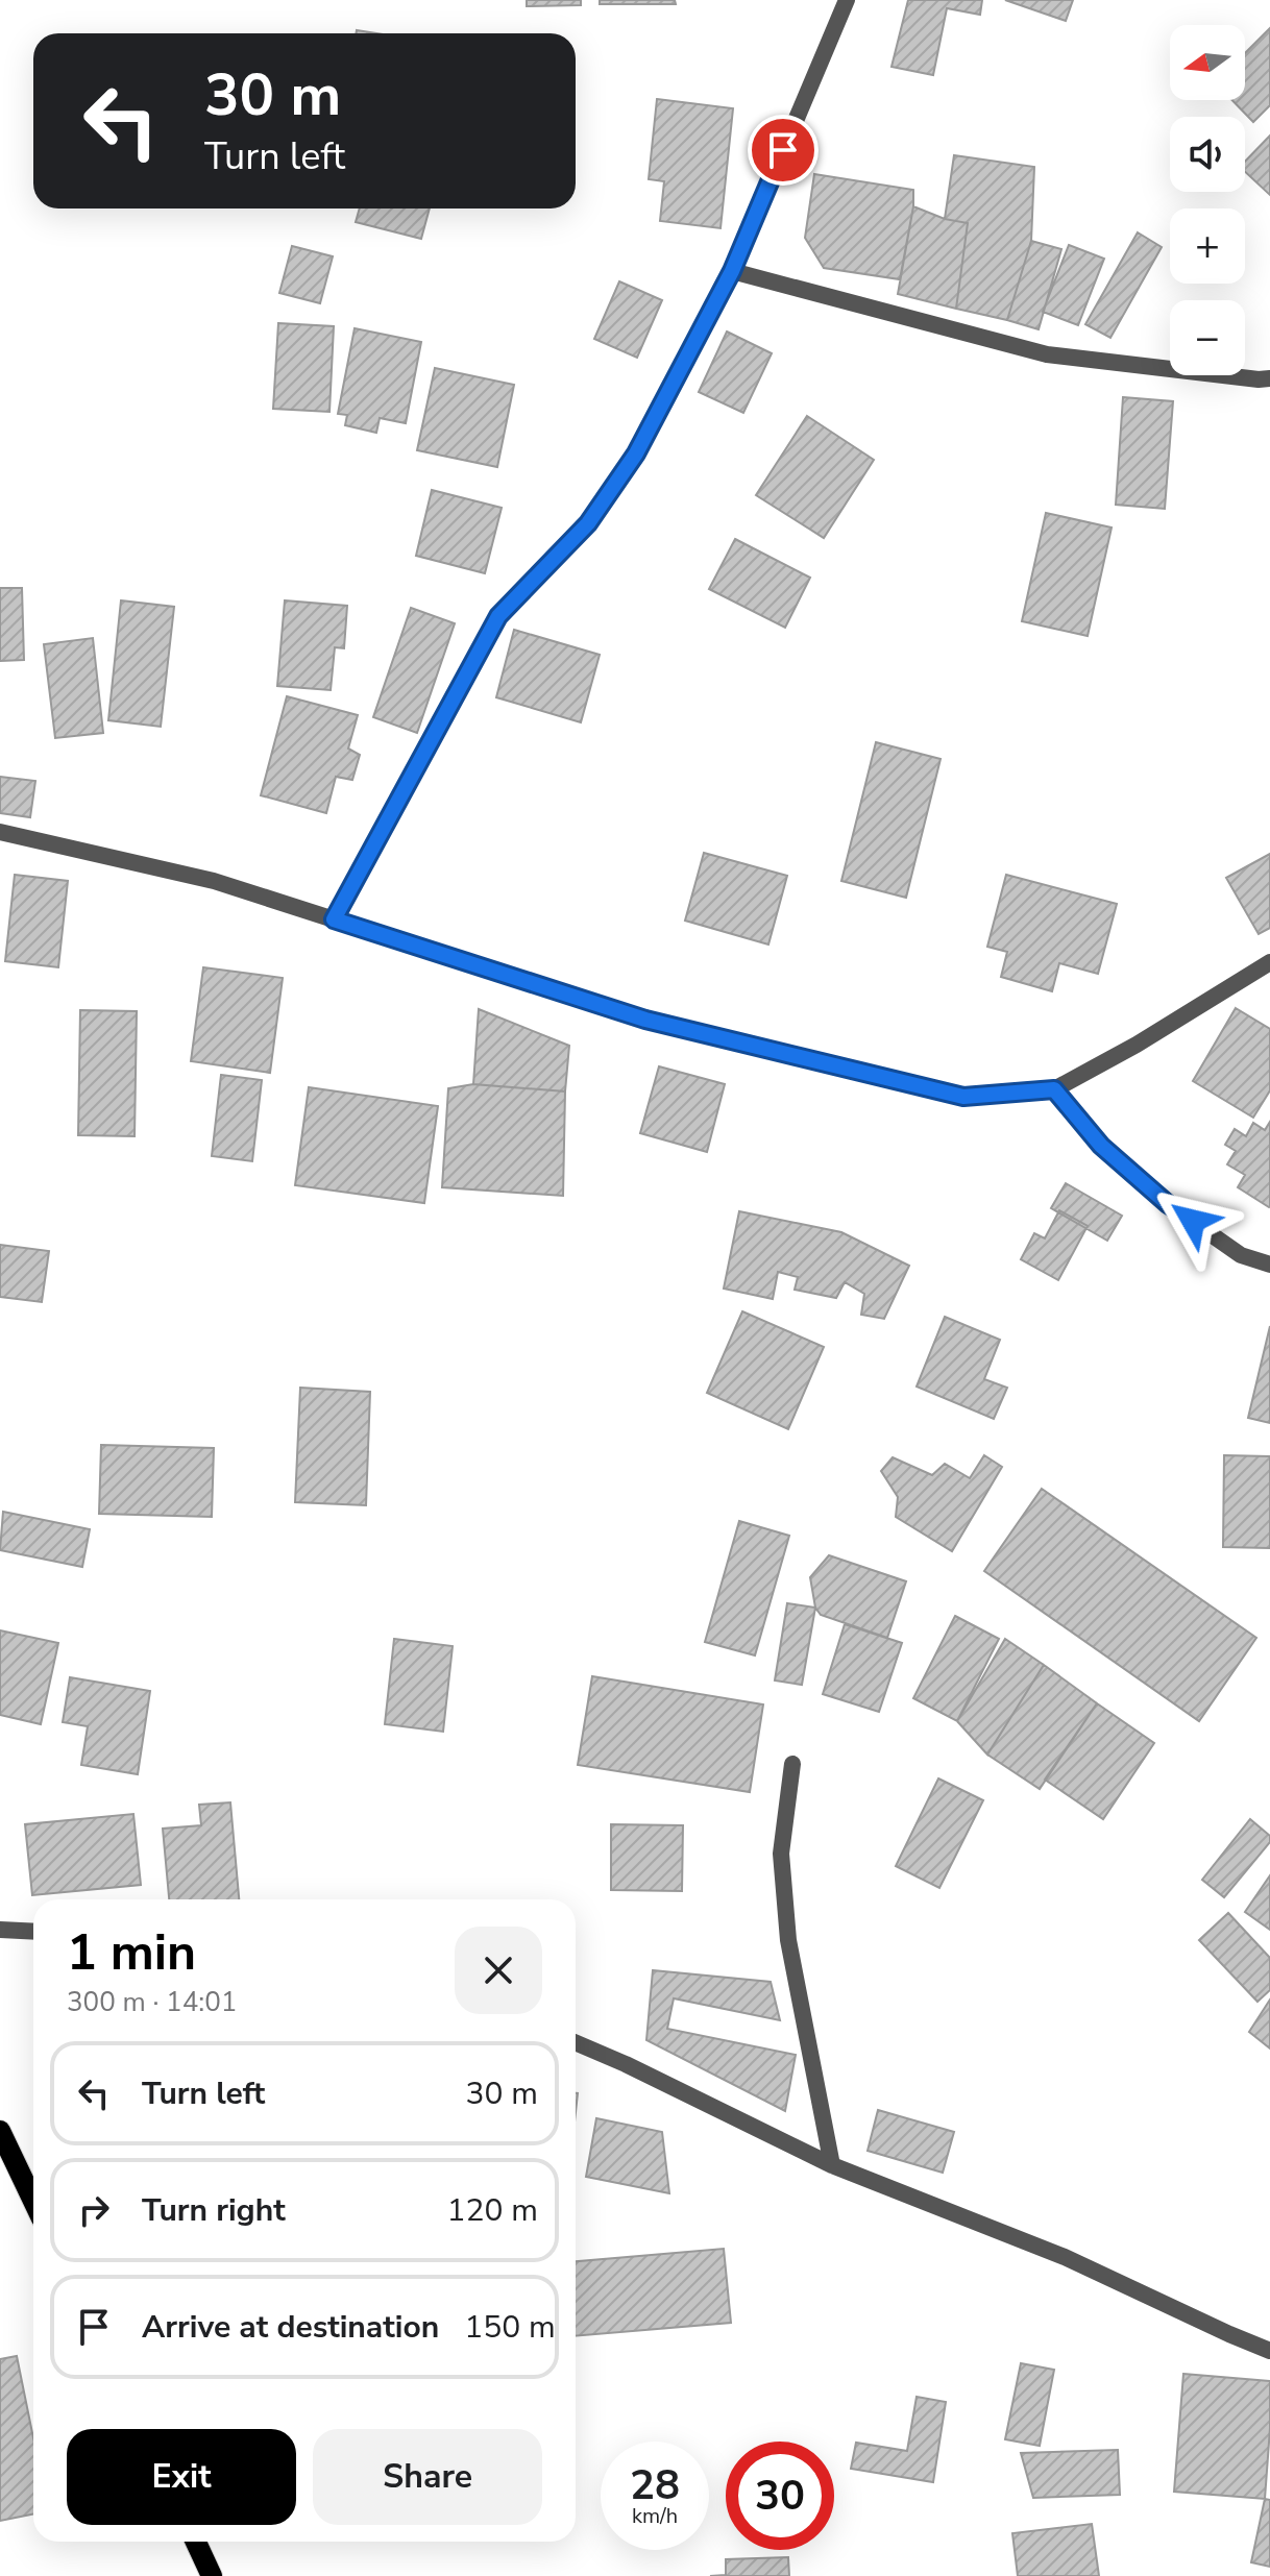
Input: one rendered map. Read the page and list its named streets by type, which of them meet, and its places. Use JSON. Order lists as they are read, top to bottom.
{
  "north": "left",
  "page": {
    "map_buttons": ["+", "−"],
    "turn": ["30 m", "Turn left"],
    "heading": ["1 min", "300 m · 14:01"],
    "list": [
      {
        "name": "Turn left",
        "value": "30 m"
      },
      {
        "name": "Turn right",
        "value": "120 m"
      },
      {
        "name": "Arrive at destination",
        "value": "150 m"
      }
    ],
    "buttons": ["Exit", "Share"],
    "speed": "28 km/h",
    "limit": "30"
  }
}
